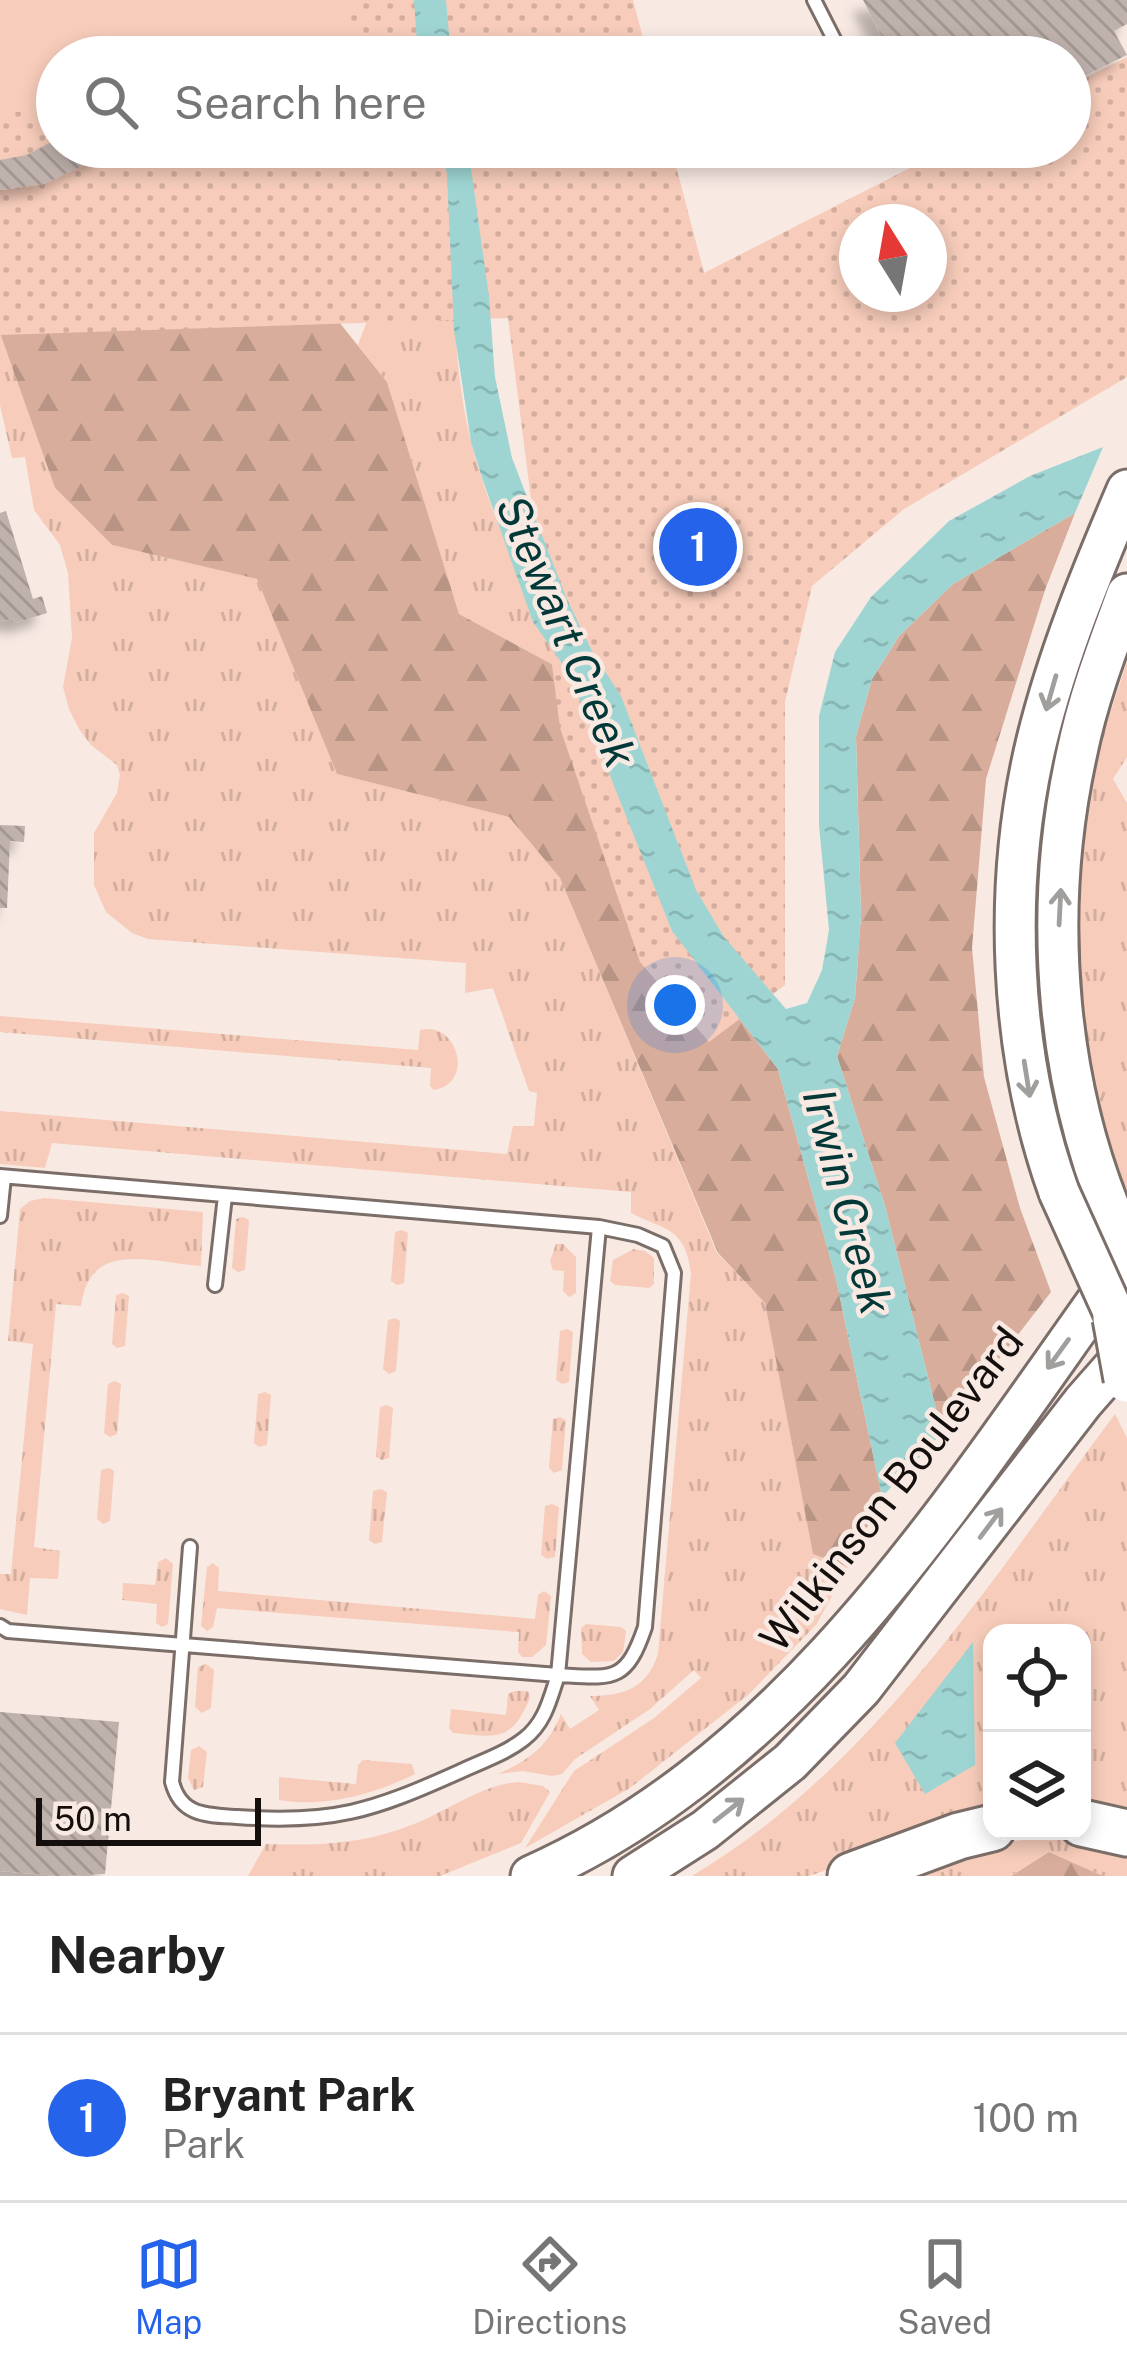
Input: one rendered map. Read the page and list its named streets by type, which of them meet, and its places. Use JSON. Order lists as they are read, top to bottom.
{
  "streets": {
    "main road": ["Wilkinson Boulevard"]
  },
  "water": ["Stewart Creek", "Irwin Creek"],
  "scale_bar": "50 m",
  "north": "top",
  "page": {
    "search": "Search here",
    "pins": "1",
    "scale": "50 m",
    "heading": "Nearby",
    "list": [
      {
        "mark": "1",
        "name": "Bryant Park",
        "note": "Park",
        "value": "100 m"
      }
    ],
    "nav": ["Map", "Directions", "Saved"]
  }
}
